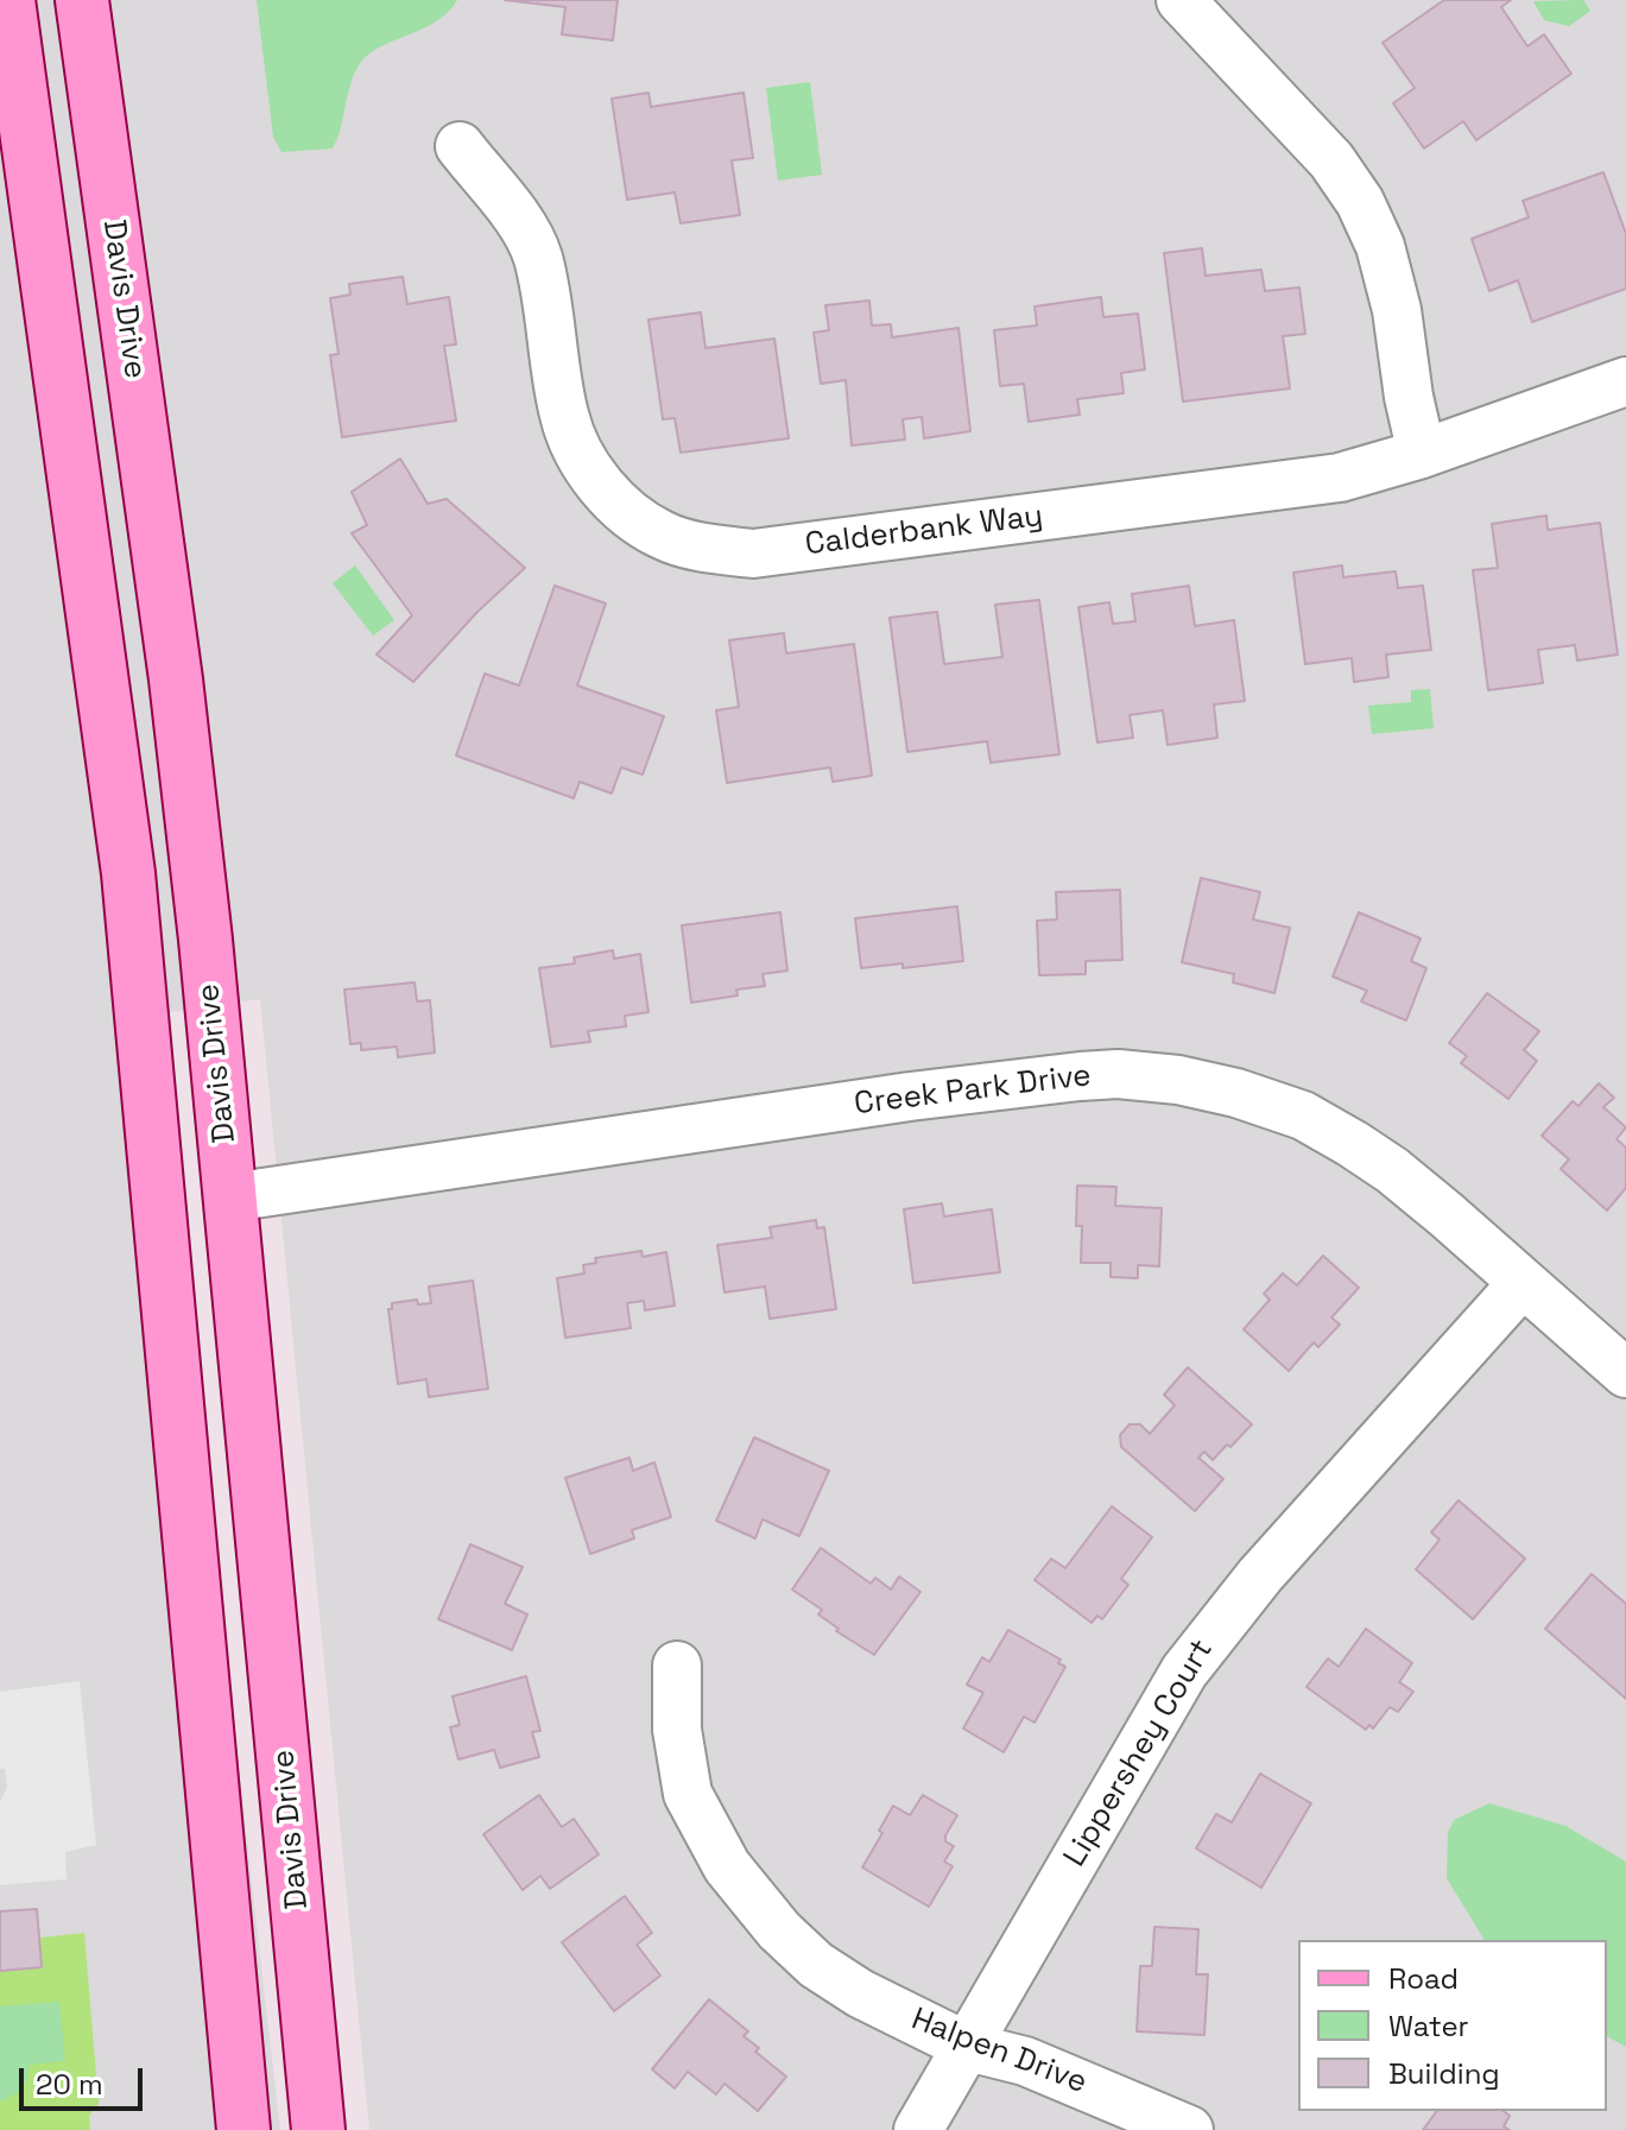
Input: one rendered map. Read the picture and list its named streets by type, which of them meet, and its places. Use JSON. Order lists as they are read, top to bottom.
{
  "streets": {
    "main road": ["Davis Drive"],
    "street": [
      "Calderbank Way",
      "Creek Park Drive",
      "Lippershey Court",
      "Halpen Drive"
    ]
  },
  "crossings": [
    ["Davis Drive", "Creek Park Drive"],
    ["Creek Park Drive", "Lippershey Court"],
    ["Lippershey Court", "Halpen Drive"]
  ],
  "legend": ["Road", "Water", "Building"],
  "scale_bar": "20 m"
}
